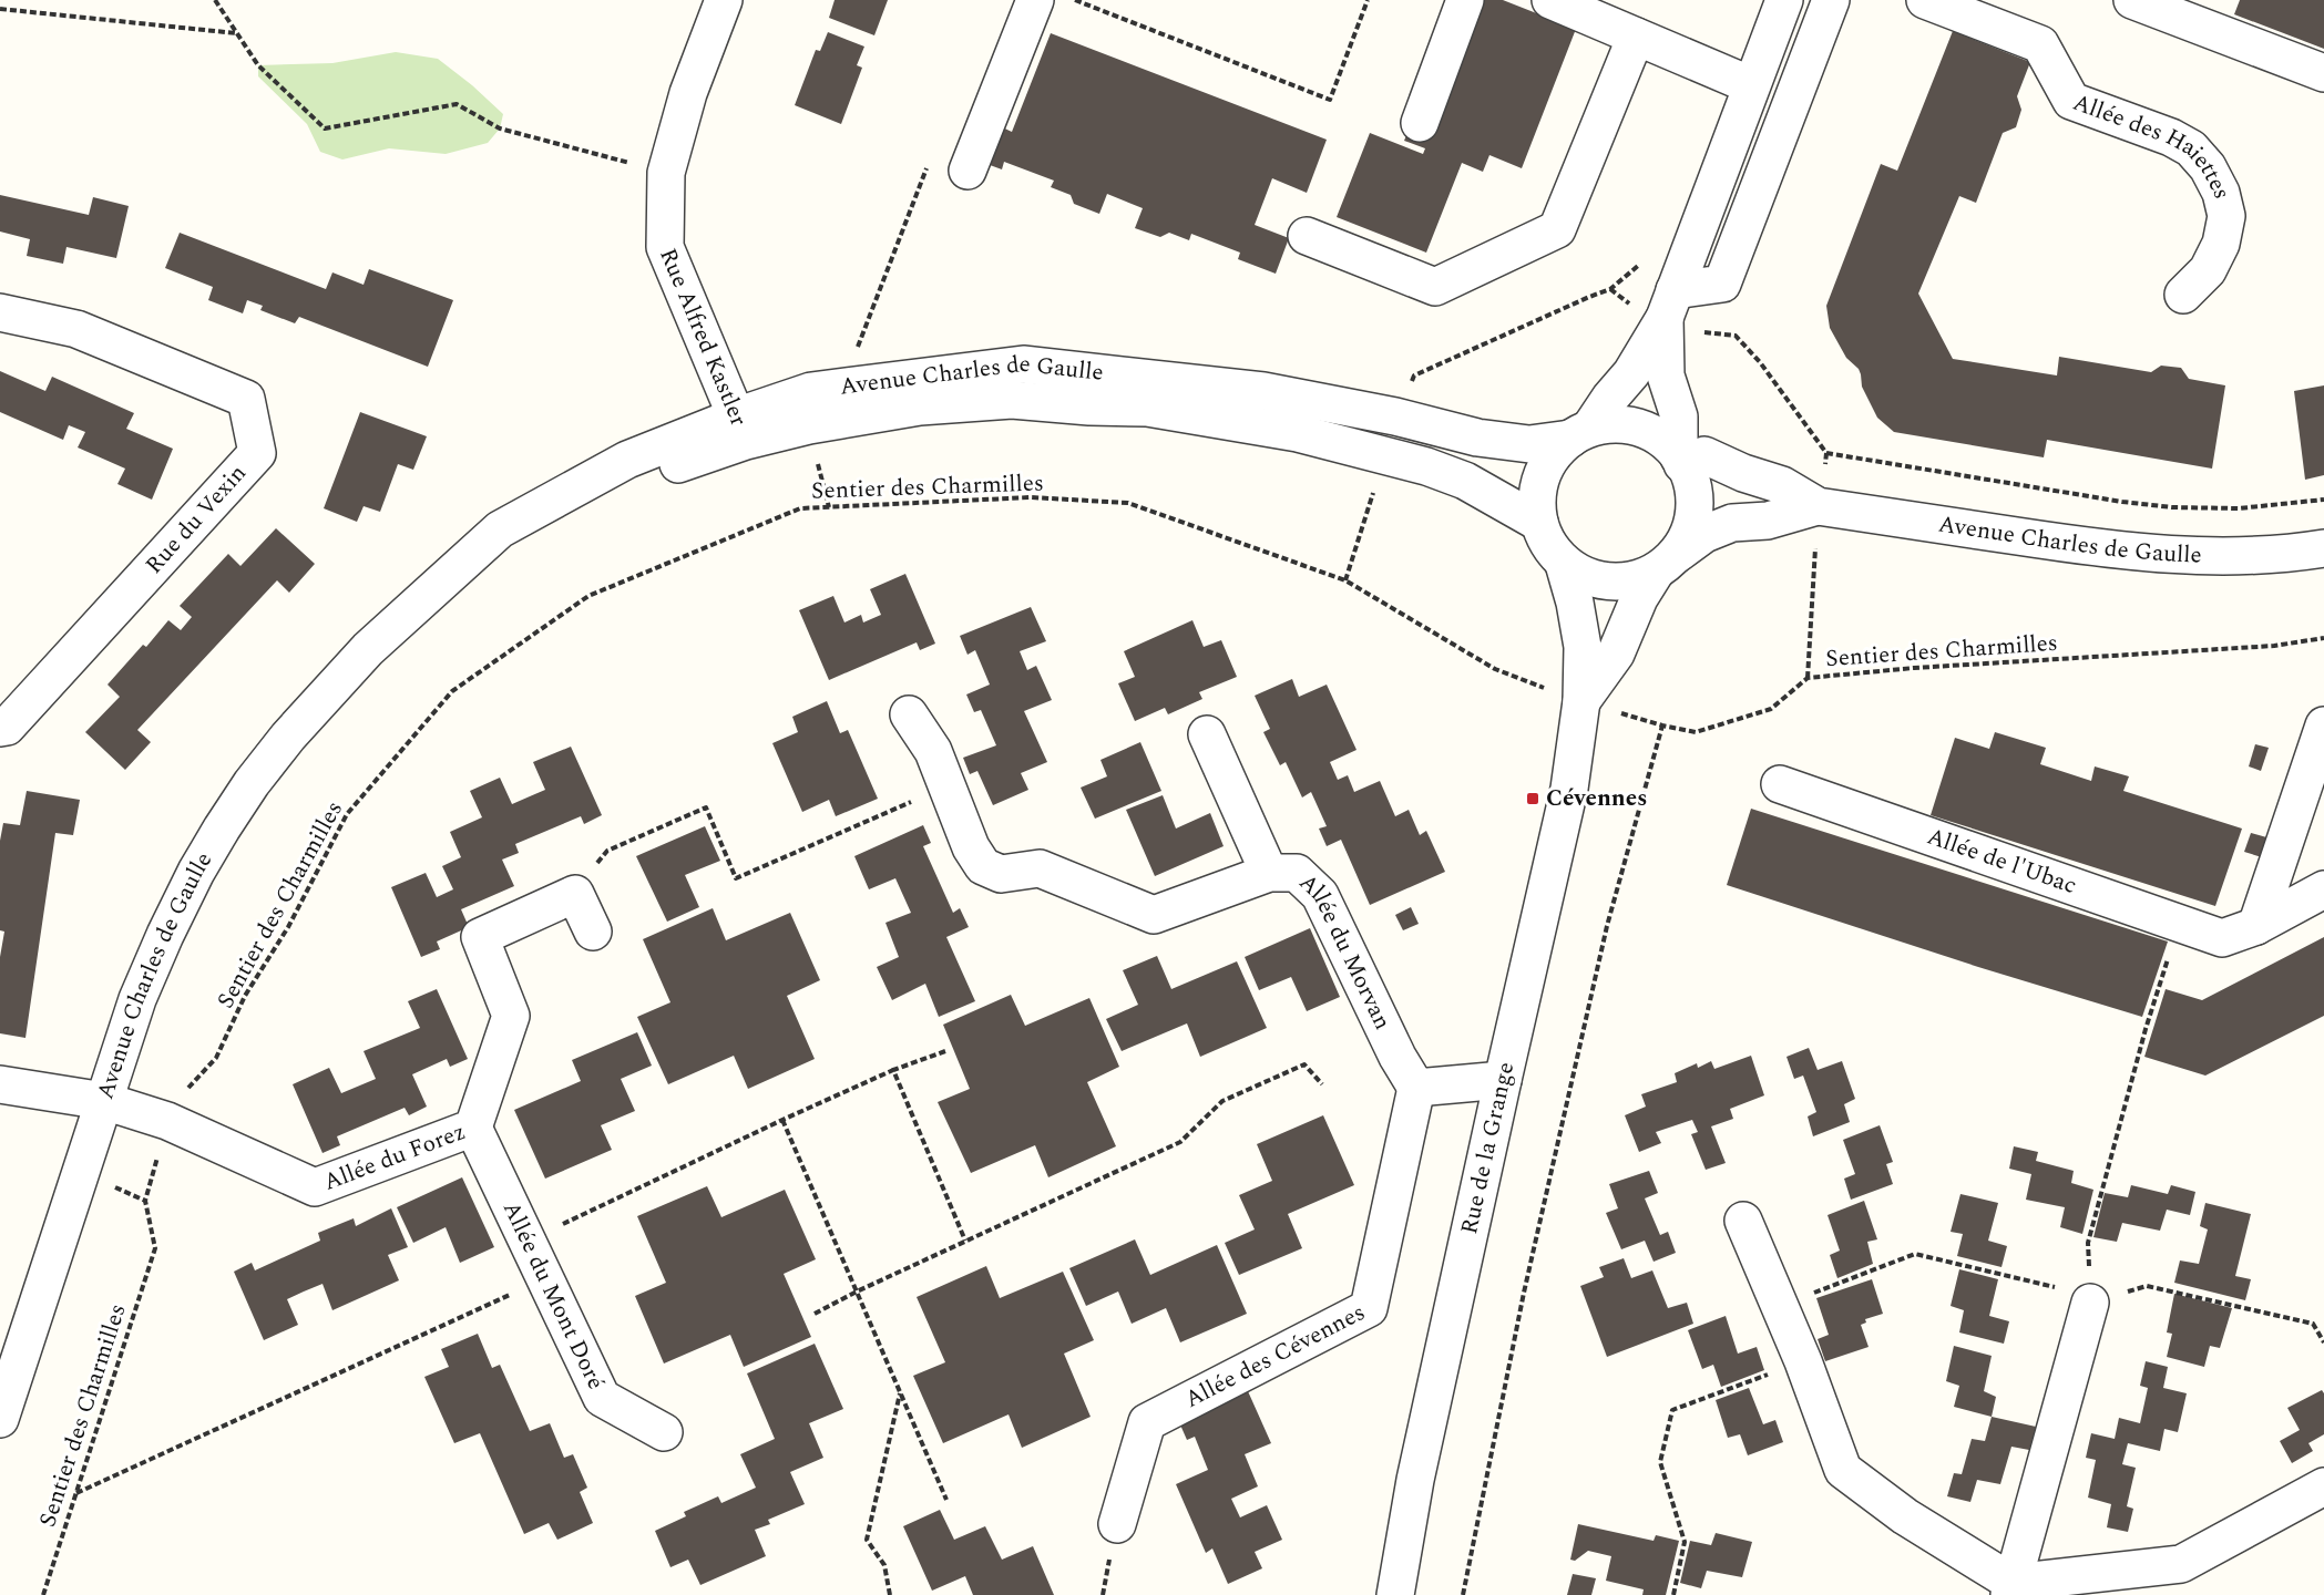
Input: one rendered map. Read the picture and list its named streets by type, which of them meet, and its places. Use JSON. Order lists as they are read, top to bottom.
{
  "streets": {
    "street": [
      "Allée des Haiettes",
      "Rue Alfred Kastler",
      "Avenue Charles de Gaulle",
      "Rue du Vexin",
      "Allée de l'Ubac",
      "Allée du Morvan",
      "Rue de la Grange",
      "Allée du Forez",
      "Allée du Mont Doré",
      "Allée des Cévennes"
    ],
    "path": ["Sentier des Charmilles"]
  },
  "crossings": [
    ["Rue Alfred Kastler", "Avenue Charles de Gaulle"],
    ["Avenue Charles de Gaulle", "Rue de la Grange"],
    ["Avenue Charles de Gaulle", "Allée du Forez"],
    ["Sentier des Charmilles", "Rue de la Grange"],
    ["Sentier des Charmilles", "Allée du Forez"],
    ["Allée du Morvan", "Allée des Cévennes"],
    ["Allée du Forez", "Allée du Mont Doré"]
  ],
  "places": {
    "transit": ["Cévennes"]
  }
}
